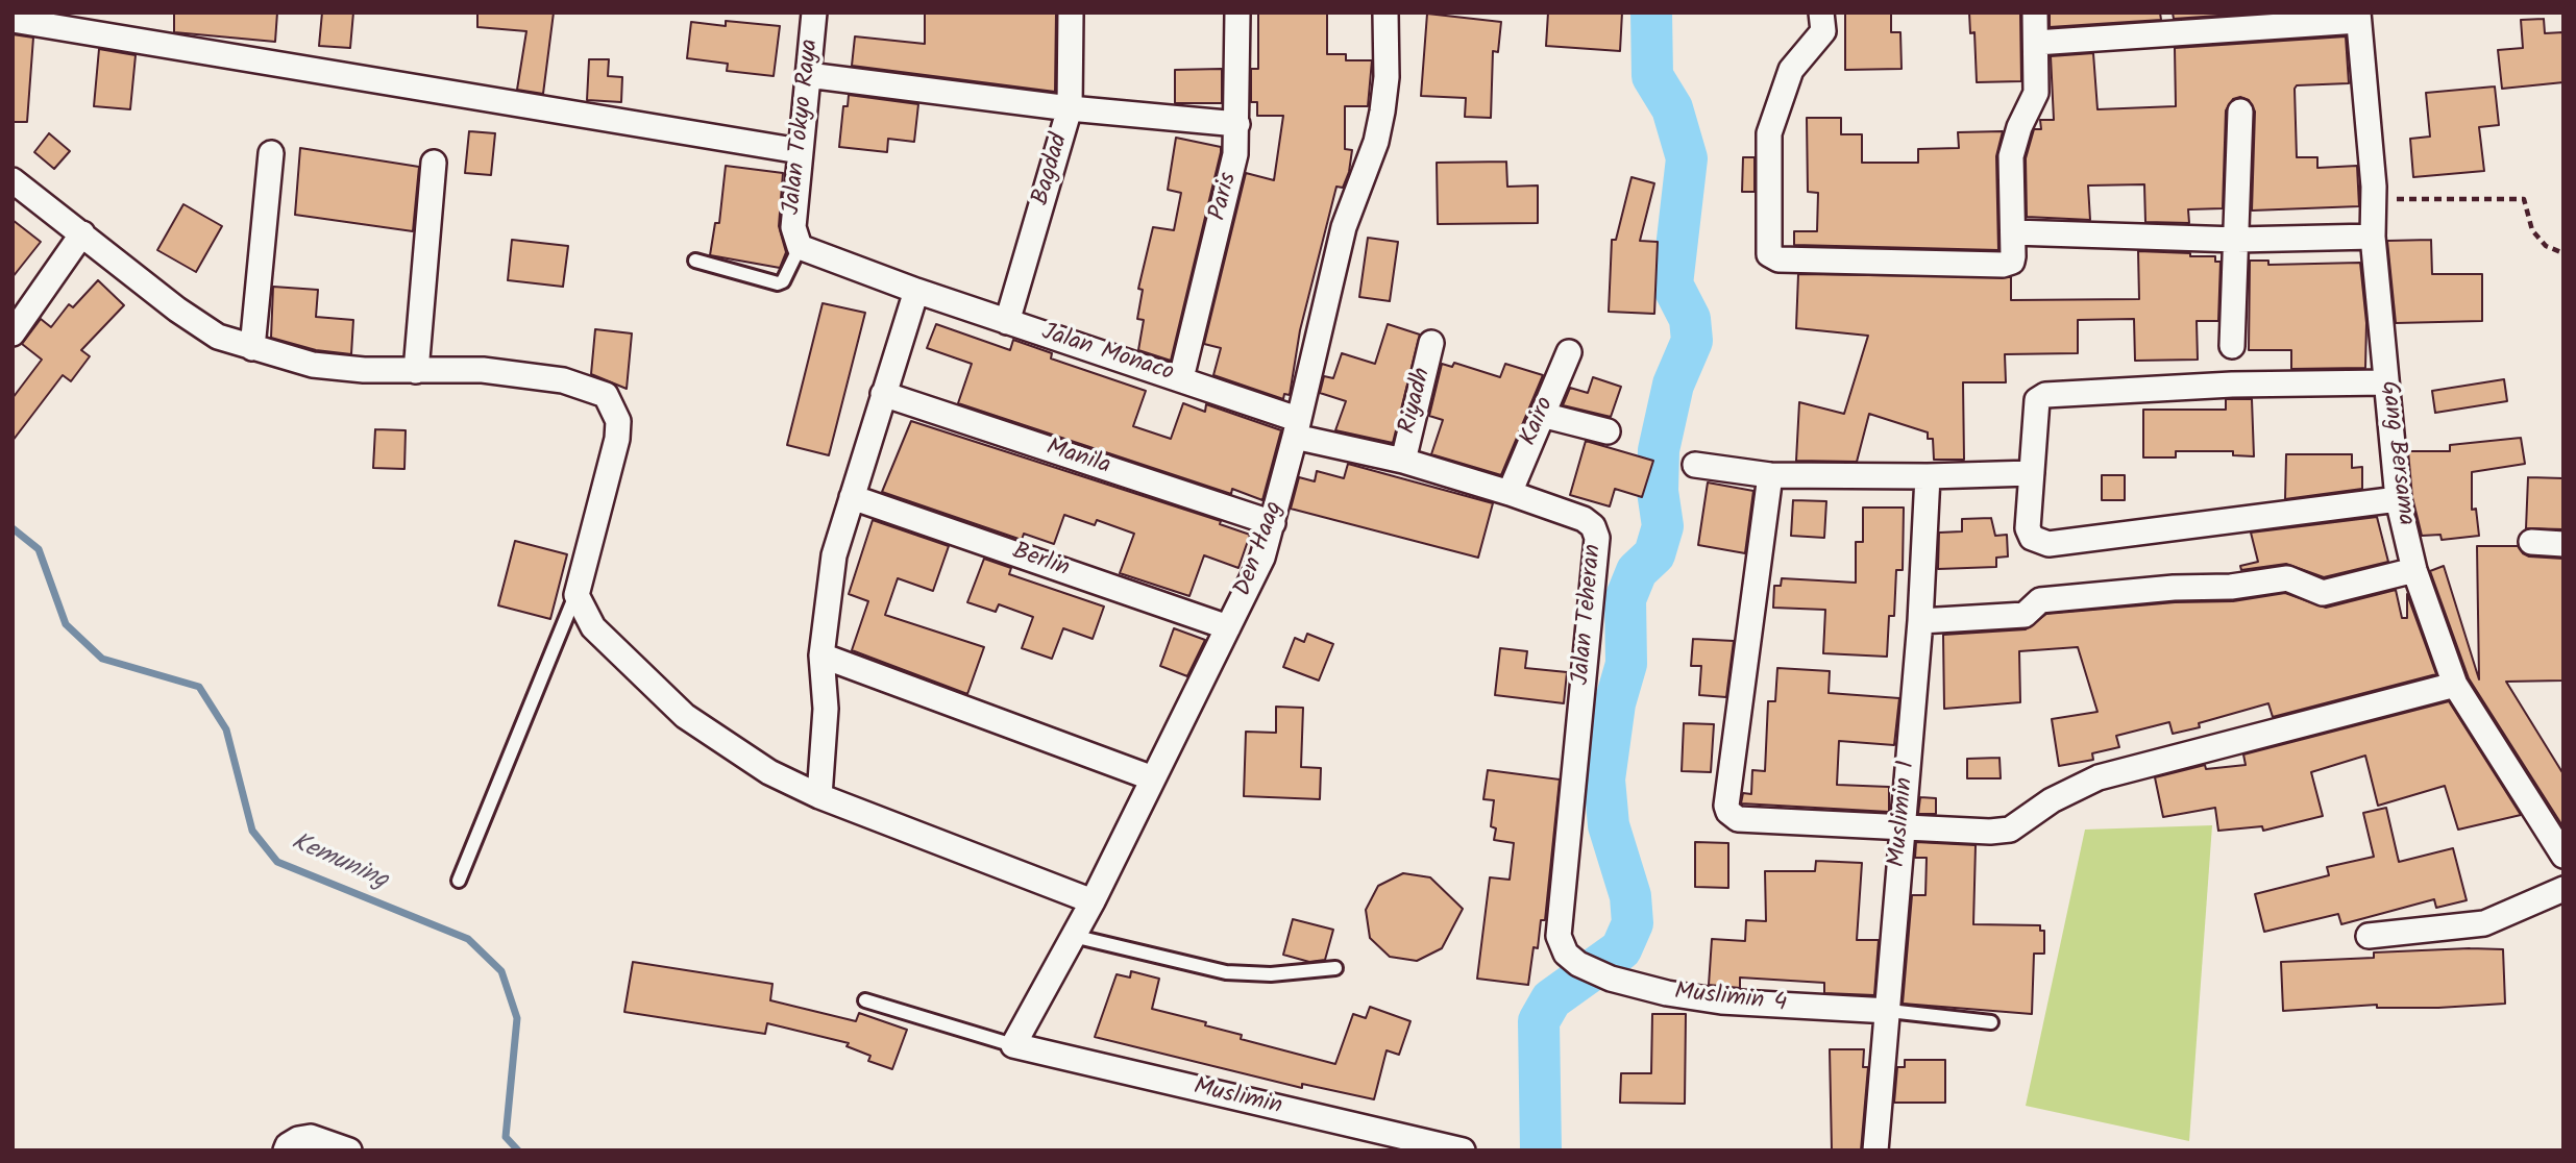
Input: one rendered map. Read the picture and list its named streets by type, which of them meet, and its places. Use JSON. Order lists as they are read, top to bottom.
{
  "streets": {
    "street": [
      "Jalan Tokyo Raya",
      "Bagdad",
      "Paris",
      "Jalan Monaco",
      "Riyadh",
      "Kairo",
      "Gang Bersama",
      "Manila",
      "Den Haag",
      "Berlin",
      "Jalan Teheran",
      "Muslimin 1",
      "Muslimin 4",
      "Muslimin"
    ]
  },
  "crossings": [
    ["Jalan Tokyo Raya", "Jalan Monaco"],
    ["Bagdad", "Jalan Monaco"],
    ["Paris", "Jalan Monaco"],
    ["Jalan Monaco", "Den Haag"],
    ["Jalan Monaco", "Jalan Teheran"],
    ["Riyadh", "Jalan Teheran"],
    ["Kairo", "Jalan Teheran"],
    ["Manila", "Den Haag"],
    ["Den Haag", "Berlin"],
    ["Den Haag", "Jalan Teheran"],
    ["Den Haag", "Muslimin"],
    ["Jalan Teheran", "Muslimin 4"],
    ["Muslimin 1", "Muslimin 4"]
  ],
  "water": ["Kemuning"]
}
